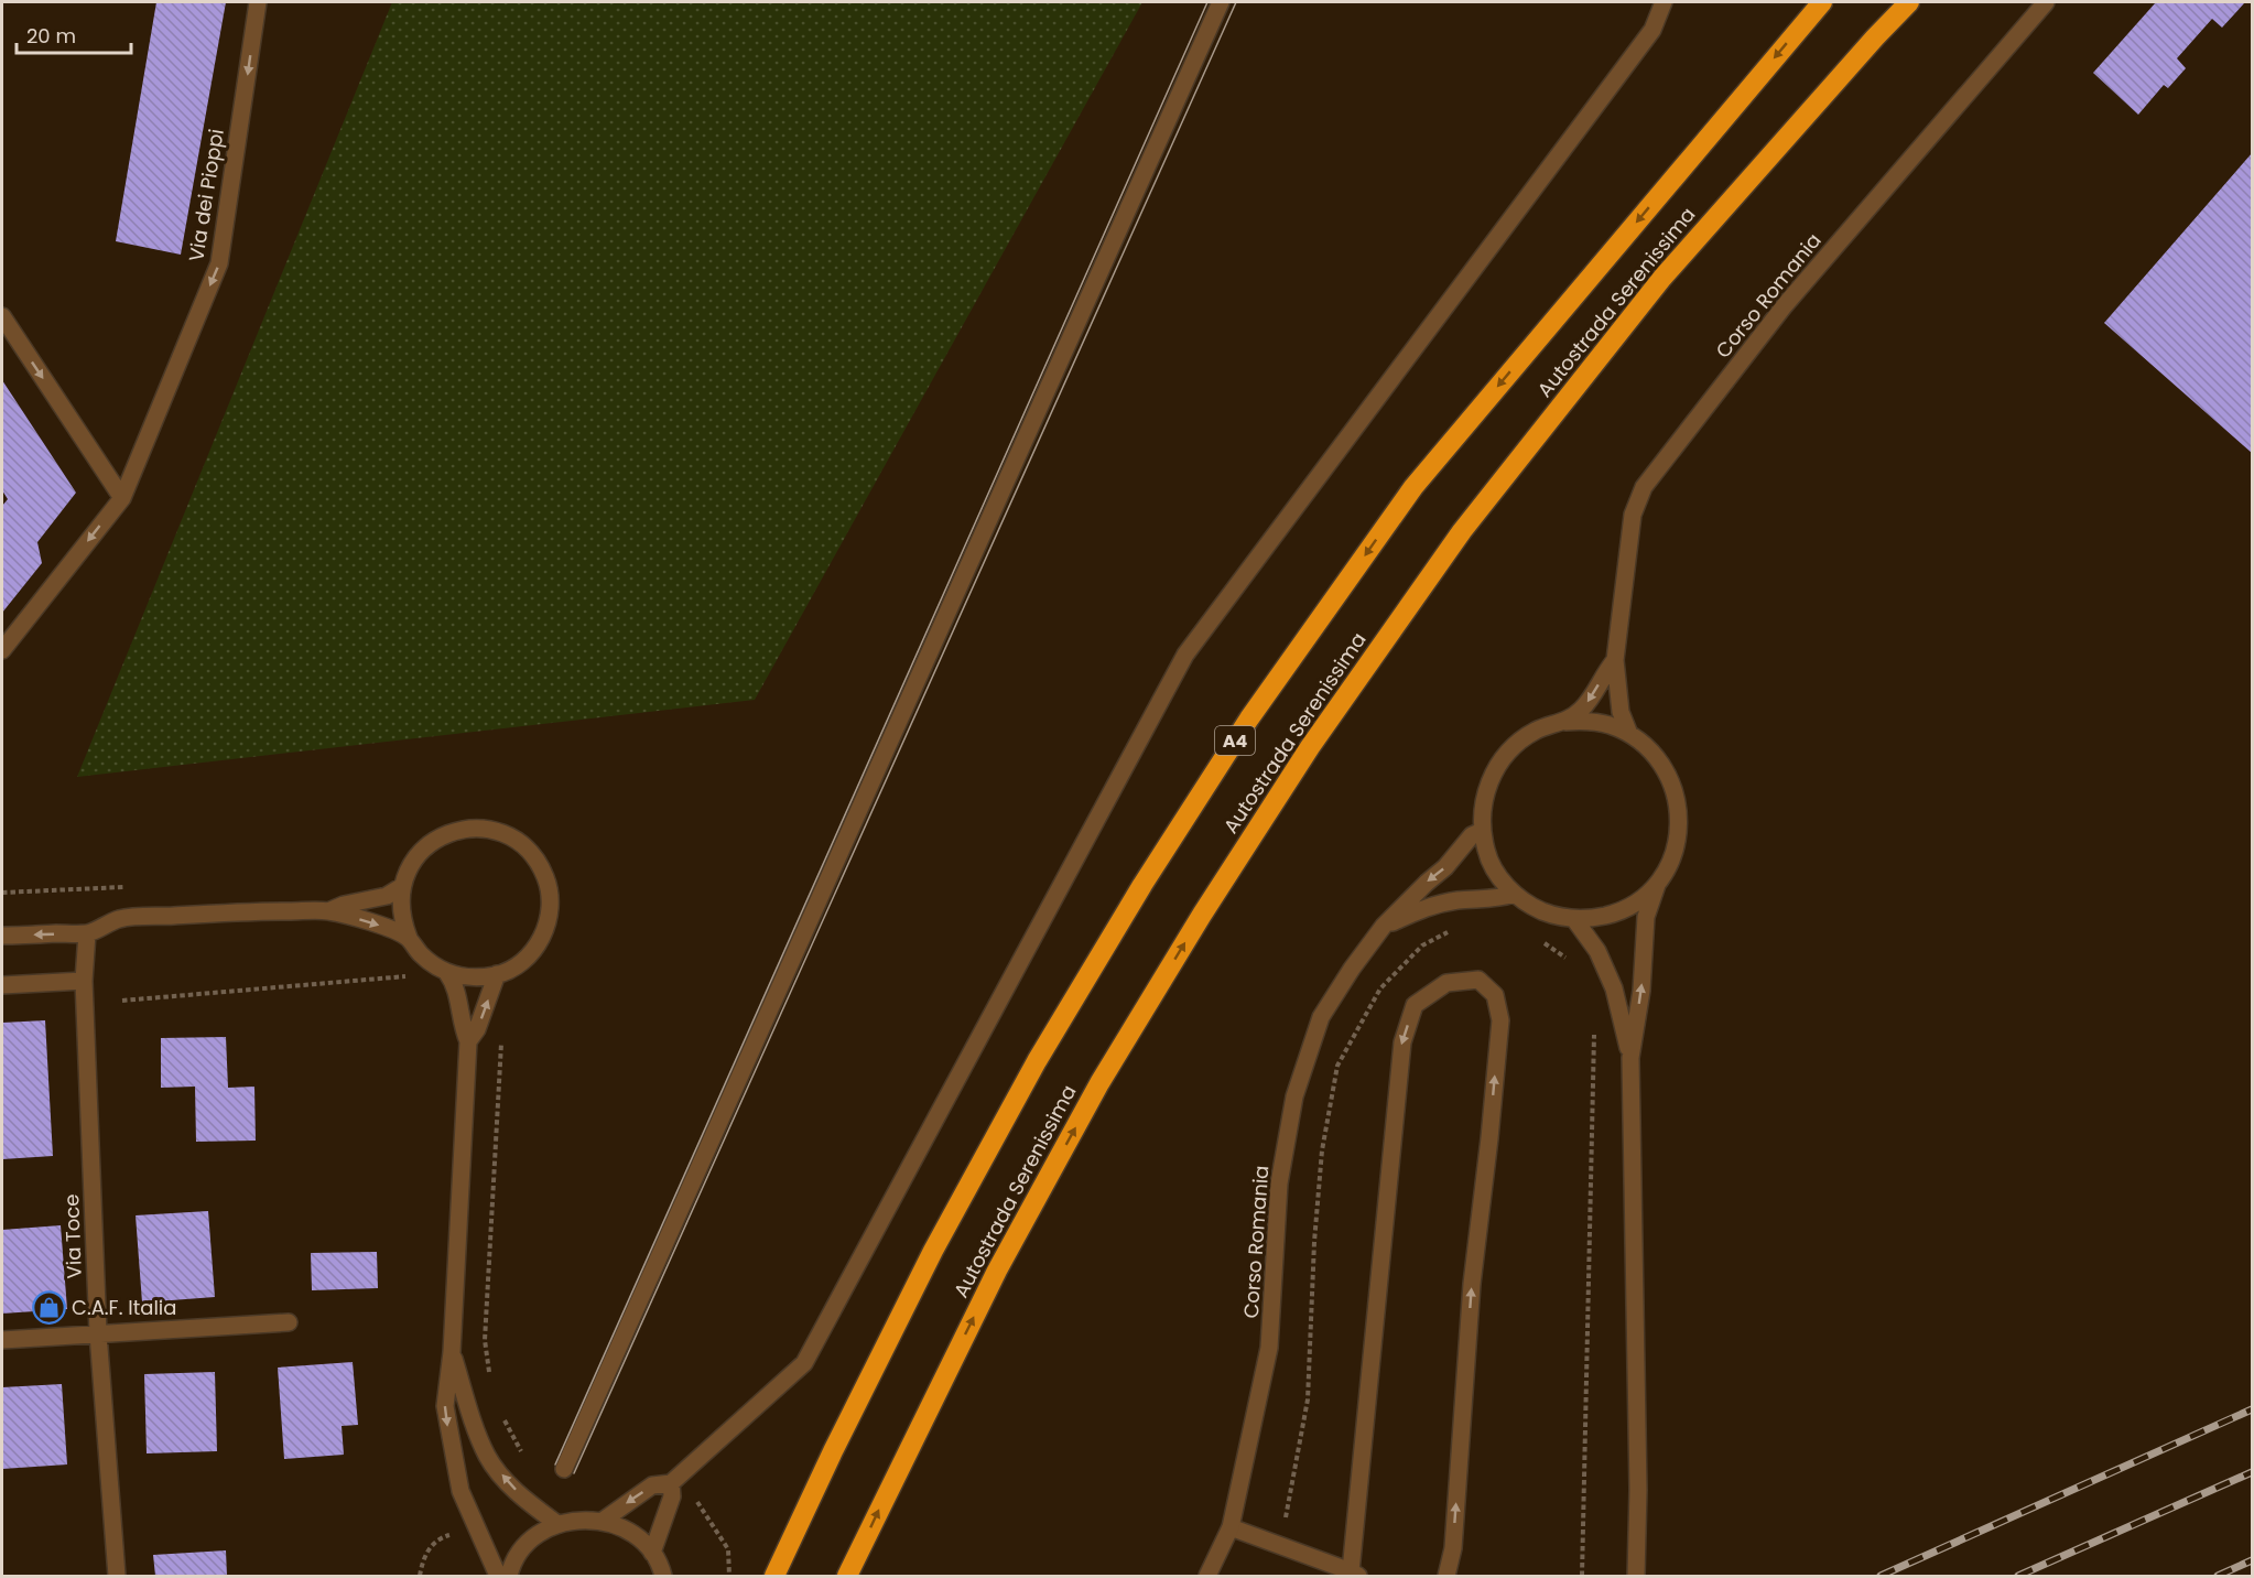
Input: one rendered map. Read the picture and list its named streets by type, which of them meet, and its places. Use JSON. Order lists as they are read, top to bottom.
{
  "streets": {
    "highway": ["Autostrada Serenissima", "A4"],
    "street": ["Via dei Pioppi", "Corso Romania", "Via Toce"]
  },
  "one_way": ["Via dei Pioppi"],
  "places": {
    "shop": ["C.A.F. Italia"]
  },
  "scale_bar": "20 m"
}
